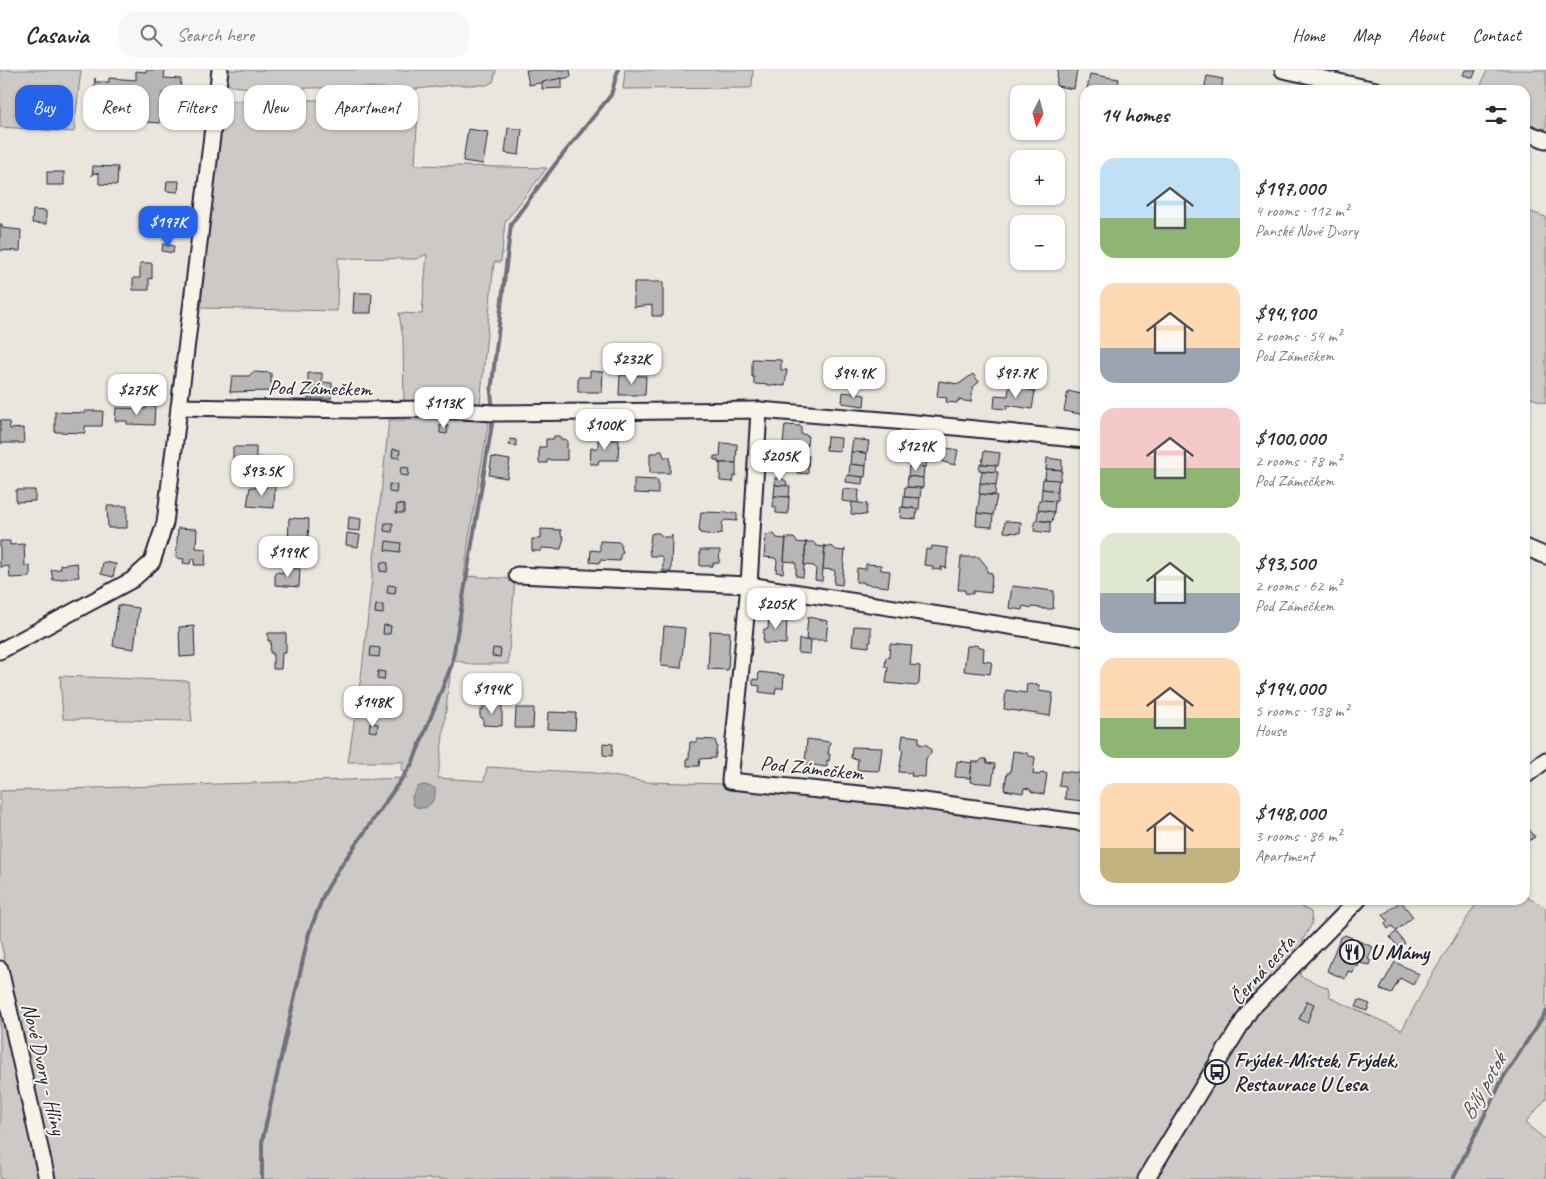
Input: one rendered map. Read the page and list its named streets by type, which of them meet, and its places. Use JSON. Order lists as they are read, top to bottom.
{
  "streets": {
    "street": ["Pod Zámečkem", "Černá cesta", "Nové Dvory - Hlíny"]
  },
  "water": ["Bílý potok"],
  "places": {
    "restaurant": ["U Mámy"],
    "bus stop": ["Frýdek-Místek, Frýdek, Restaurace U Lesa"]
  },
  "north": "bottom",
  "page": {
    "header": "Casavia",
    "search": "Search here",
    "nav": [
      "Home",
      "Map",
      "About",
      "Contact"
    ],
    "map_buttons": ["+", "−"],
    "chip": [
      "Buy",
      "Rent",
      "Filters",
      "New",
      "Apartment"
    ],
    "heading": "14 homes",
    "list": [
      {
        "name": "$197,000",
        "note": "4 rooms · 112 m² · Panské Nové Dvory"
      },
      {
        "name": "$94,900",
        "note": "2 rooms · 54 m² · Pod Zámečkem"
      },
      {
        "name": "$100,000",
        "note": "2 rooms · 78 m² · Pod Zámečkem"
      },
      {
        "name": "$93,500",
        "note": "2 rooms · 62 m² · Pod Zámečkem"
      },
      {
        "name": "$194,000",
        "note": "5 rooms · 138 m² · House"
      },
      {
        "name": "$148,000",
        "note": "3 rooms · 86 m² · Apartment"
      }
    ],
    "price": [
      "$197K",
      "$232K",
      "$94.9K",
      "$97.7K",
      "$275K",
      "$113K",
      "$100K",
      "$129K",
      "$205K",
      "$93.5K",
      "$199K",
      "$205K",
      "$194K",
      "$148K"
    ]
  }
}
